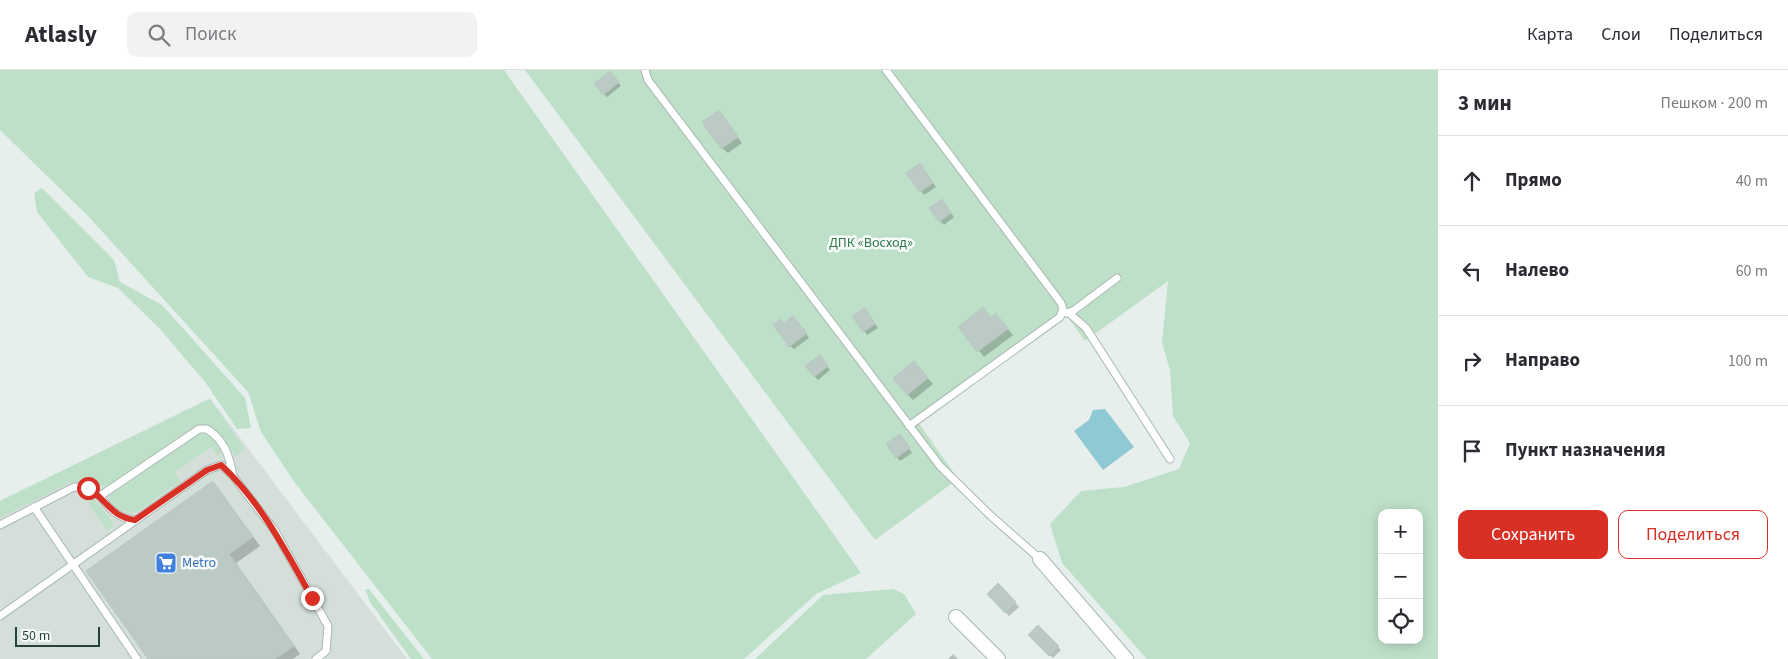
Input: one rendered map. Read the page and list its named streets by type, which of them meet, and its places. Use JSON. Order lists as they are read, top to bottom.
{
  "parks": ["ДПК «Восход»"],
  "places": {
    "supermarket": ["Metro"]
  },
  "scale_bar": "50 m",
  "page": {
    "header": "Atlasly",
    "search": "Поиск",
    "nav": ["Карта", "Слои", "Поделиться"],
    "heading": ["3 мин", "Пешком · 200 m"],
    "list": [
      ["Прямо", "40 m"],
      ["Налево", "60 m"],
      ["Направо", "100 m"],
      "Пункт назначения"
    ],
    "buttons": ["Сохранить", "Поделиться"],
    "map_buttons": ["+", "−"],
    "scale": "50 m"
  }
}
